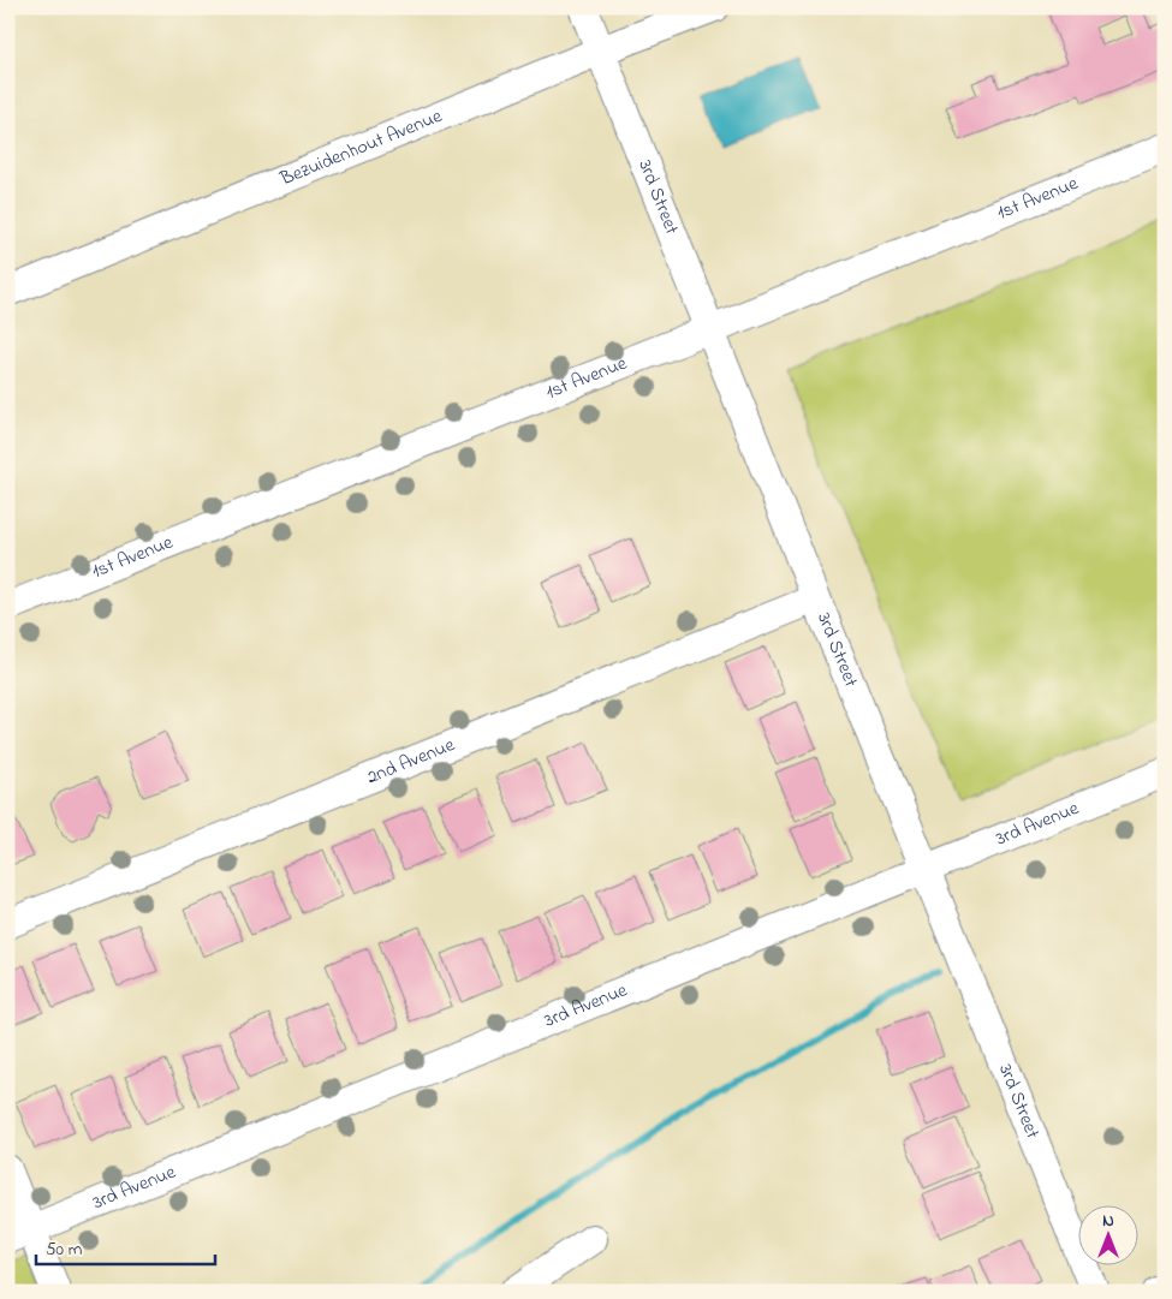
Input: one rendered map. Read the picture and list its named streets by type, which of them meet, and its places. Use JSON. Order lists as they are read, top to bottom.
{
  "streets": {
    "street": [
      "Bezuidenhout Avenue",
      "3rd Street",
      "1st Avenue",
      "2nd Avenue",
      "3rd Avenue"
    ]
  },
  "crossings": [
    ["Bezuidenhout Avenue", "3rd Street"],
    ["3rd Street", "1st Avenue"],
    ["3rd Street", "2nd Avenue"],
    ["3rd Street", "3rd Avenue"]
  ],
  "scale_bar": "50 m",
  "north": "top"
}
